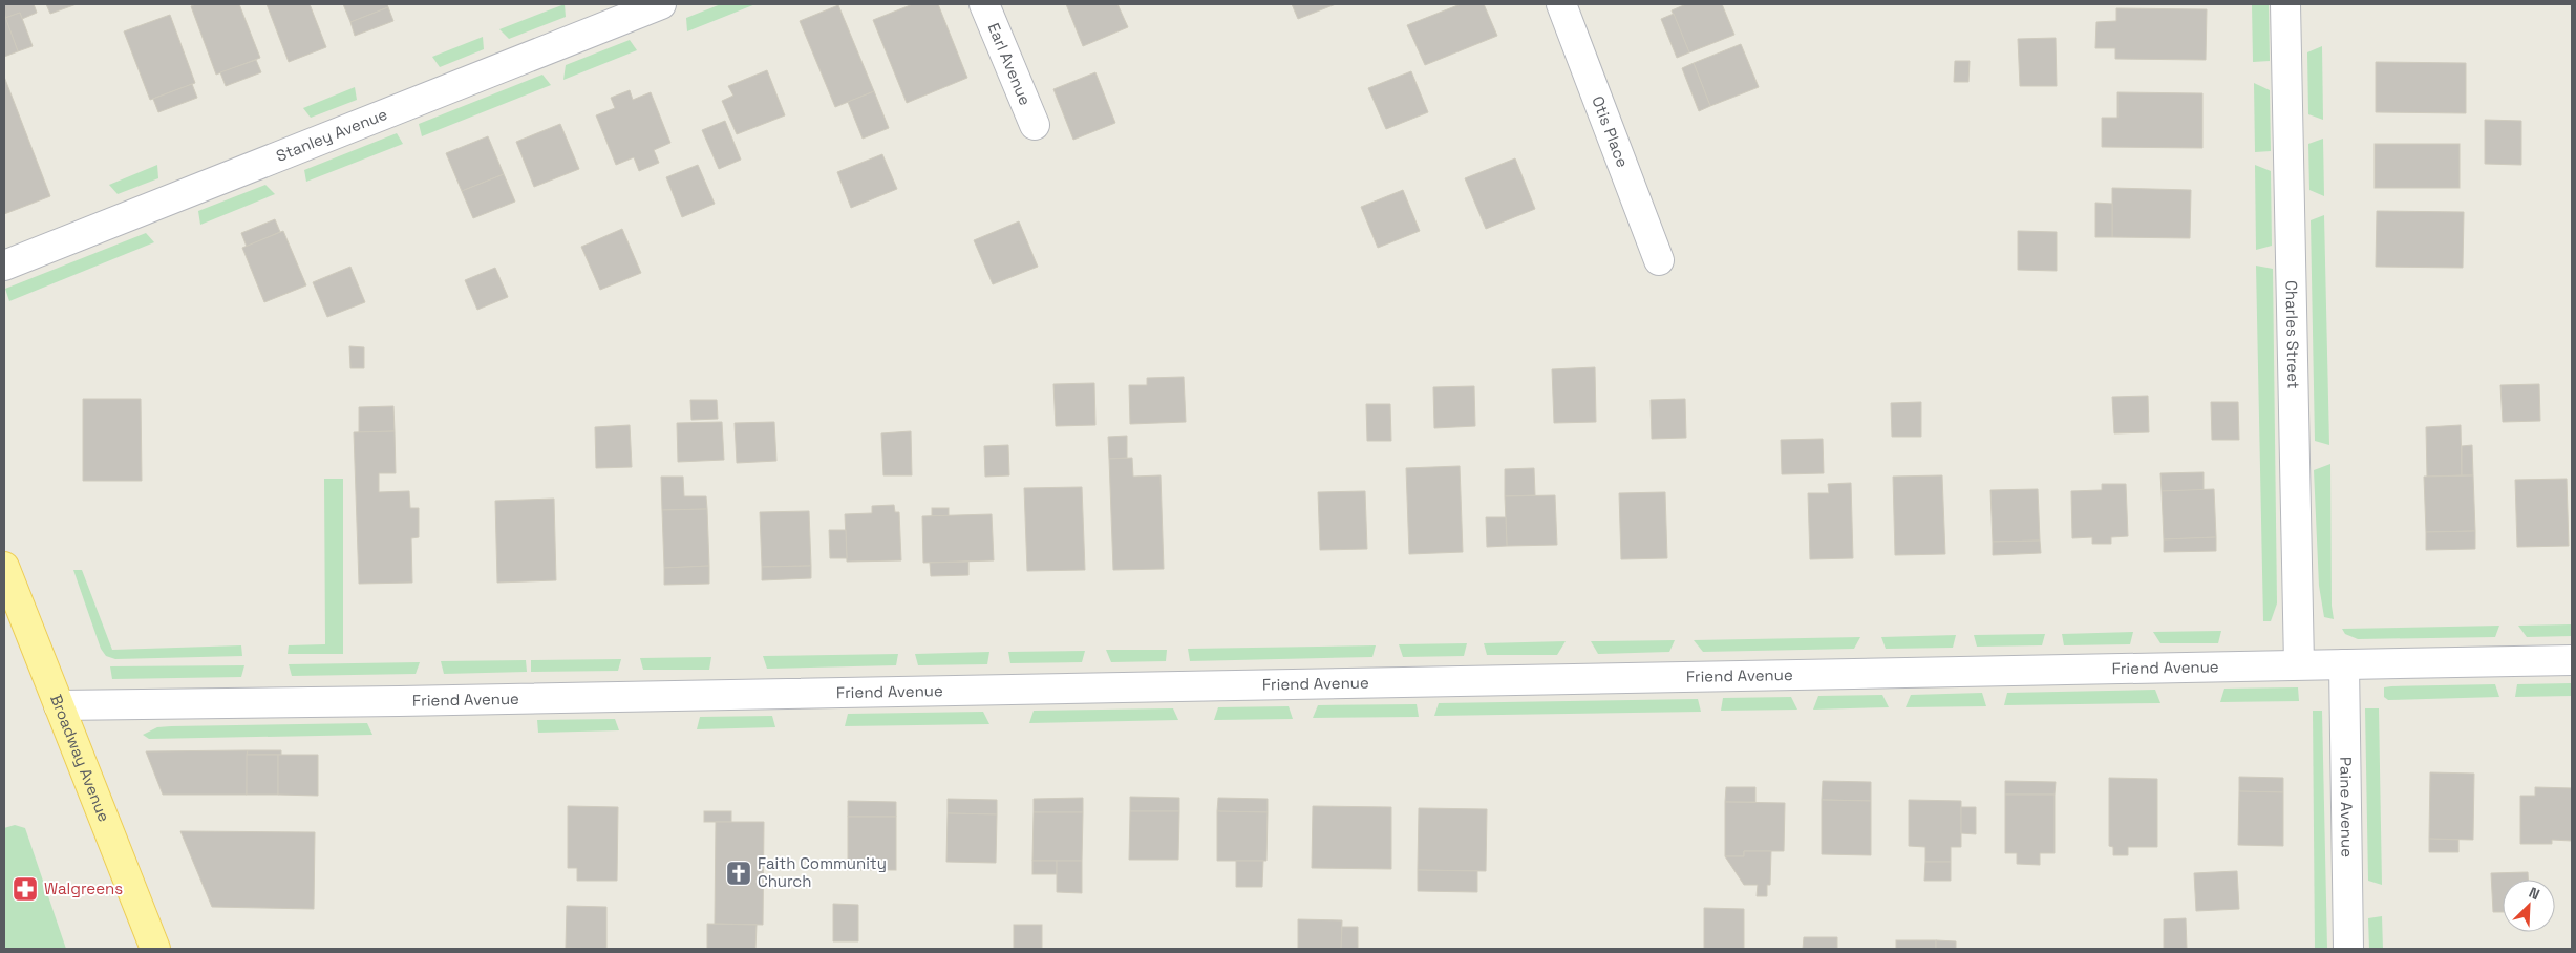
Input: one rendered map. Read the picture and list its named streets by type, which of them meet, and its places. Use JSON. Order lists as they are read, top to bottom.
{
  "streets": {
    "main road": ["Broadway Avenue"],
    "street": [
      "Earl Avenue",
      "Otis Place",
      "Stanley Avenue",
      "Charles Street",
      "Friend Avenue",
      "Paine Avenue"
    ]
  },
  "crossings": [
    ["Charles Street", "Friend Avenue"],
    ["Friend Avenue", "Broadway Avenue"],
    ["Friend Avenue", "Paine Avenue"]
  ],
  "places": {
    "church": ["Faith Community Church"],
    "pharmacy": ["Walgreens"]
  },
  "north": "top right"
}
